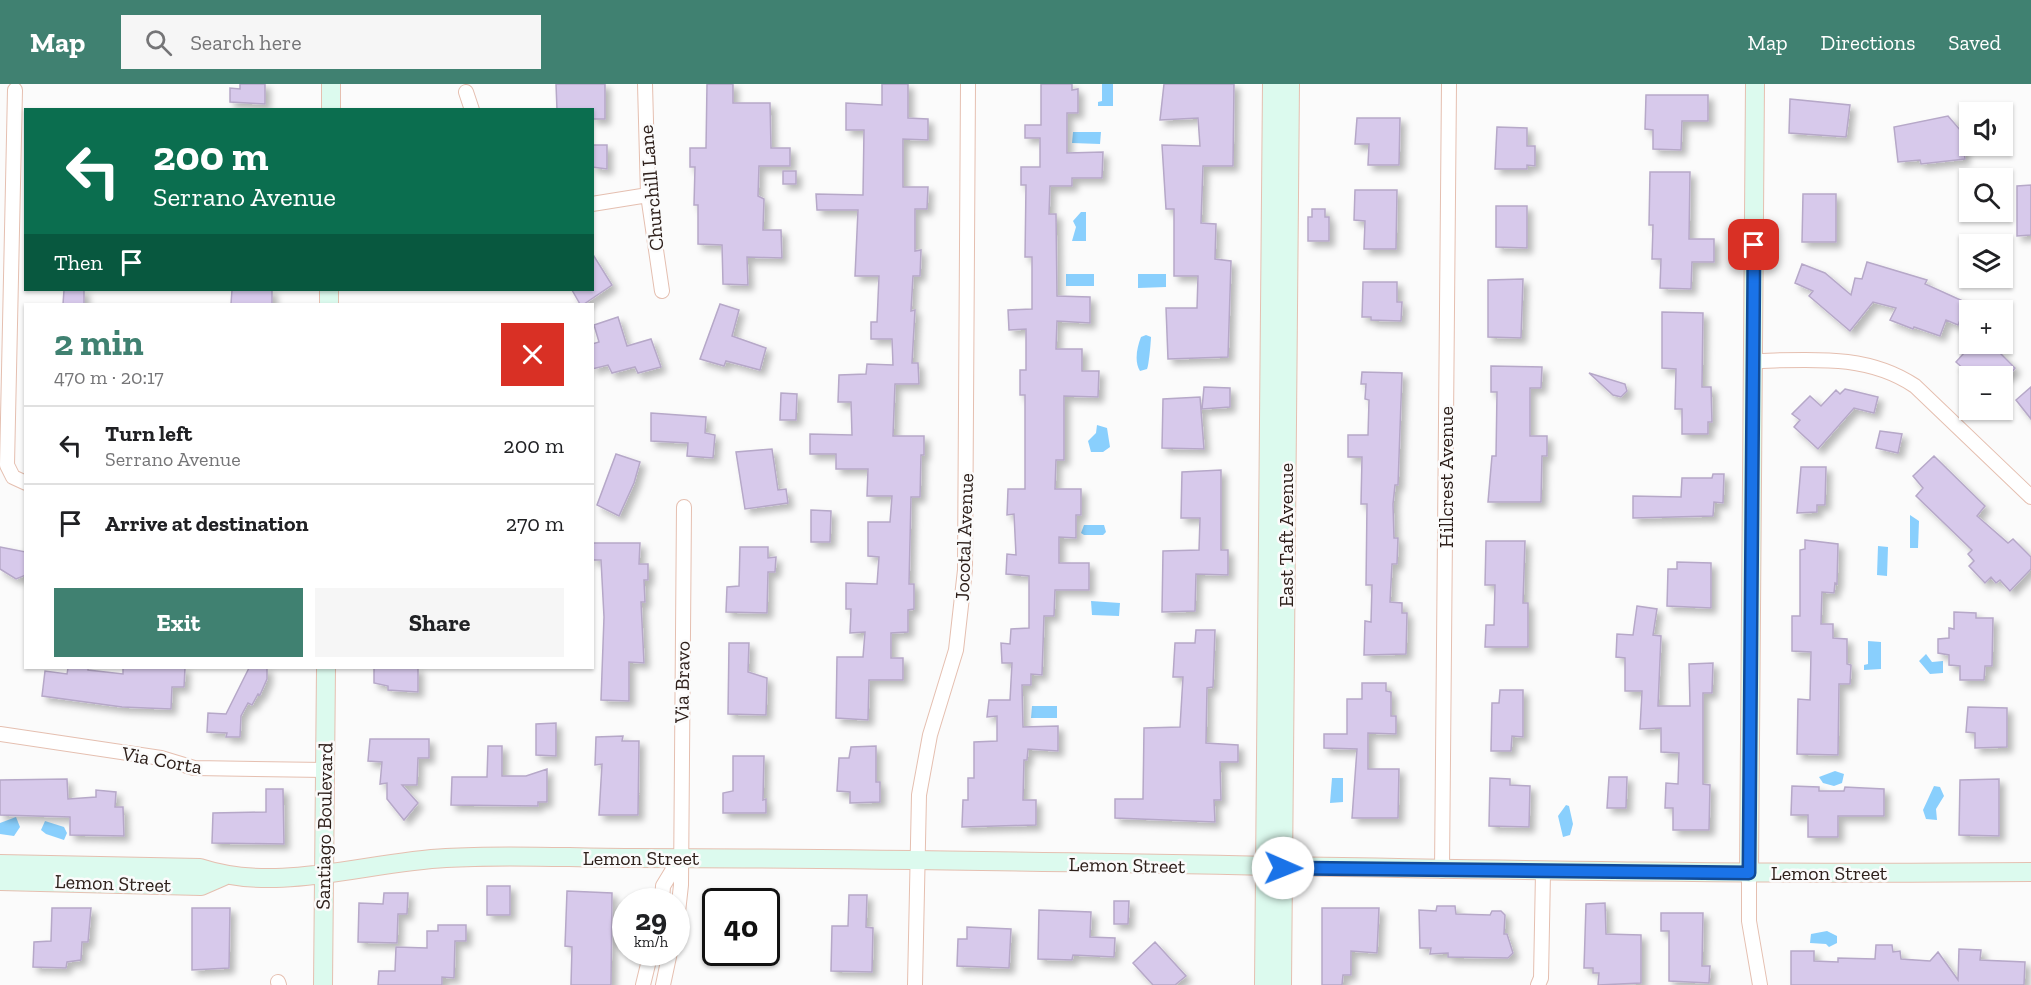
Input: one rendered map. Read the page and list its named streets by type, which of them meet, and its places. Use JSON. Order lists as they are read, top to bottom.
{
  "streets": {
    "street": [
      "Churchill Lane",
      "Hillcrest Avenue",
      "East Taft Avenue",
      "Jocotal Avenue",
      "Via Bravo",
      "Via Corta",
      "Santiago Boulevard",
      "Lemon Street"
    ]
  },
  "crossings": [
    ["Hillcrest Avenue", "Lemon Street"],
    ["East Taft Avenue", "Lemon Street"],
    ["Jocotal Avenue", "Lemon Street"],
    ["Via Bravo", "Lemon Street"],
    ["Via Corta", "Santiago Boulevard"],
    ["Santiago Boulevard", "Lemon Street"]
  ],
  "page": {
    "header": "Map",
    "search": "Search here",
    "nav": ["Map", "Directions", "Saved"],
    "map_buttons": ["+", "−"],
    "turn": ["200 m", "Serrano Avenue"],
    "then": "Then",
    "heading": ["2 min", "470 m · 20:17"],
    "list": [
      {
        "name": "Turn left",
        "note": "Serrano Avenue",
        "value": "200 m"
      },
      {
        "name": "Arrive at destination",
        "value": "270 m"
      }
    ],
    "buttons": ["Exit", "Share"],
    "speed": "29 km/h",
    "limit": "40"
  }
}
